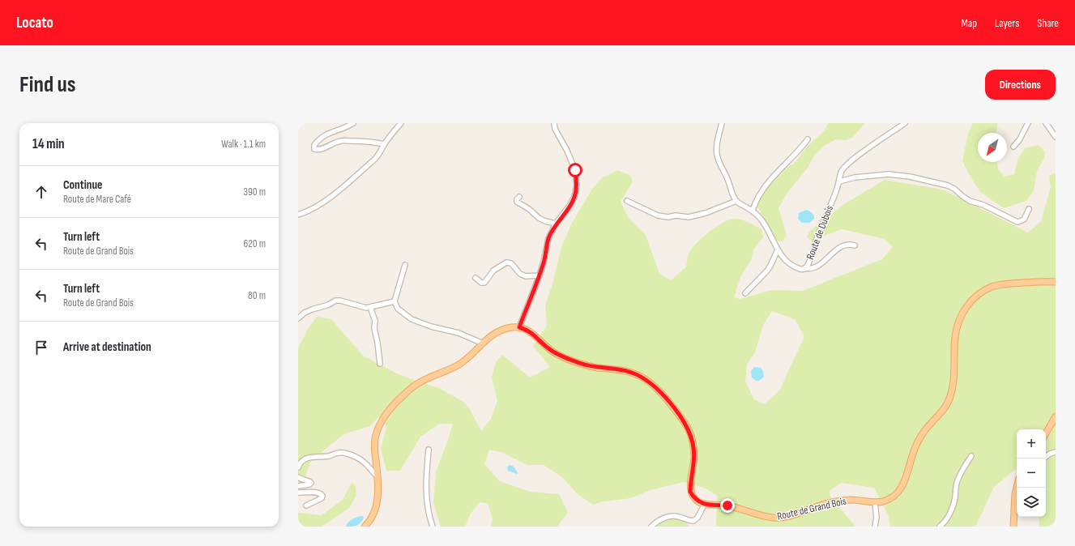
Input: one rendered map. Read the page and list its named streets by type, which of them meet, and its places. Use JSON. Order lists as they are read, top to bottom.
{
  "streets": {
    "main road": ["Route de Grand Bois"],
    "street": ["Route de Dubois"]
  },
  "north": "bottom left",
  "page": {
    "header": "Locato",
    "nav": ["Map", "Layers", "Share"],
    "buttons": "Directions",
    "title": "Find us",
    "heading": ["14 min", "Walk · 1.1 km"],
    "list": [
      ["Continue", "Route de Mare Café", "390 m"],
      ["Turn left", "Route de Grand Bois", "620 m"],
      ["Turn left", "Route de Grand Bois", "80 m"],
      "Arrive at destination"
    ],
    "map_buttons": ["+", "−"]
  }
}
